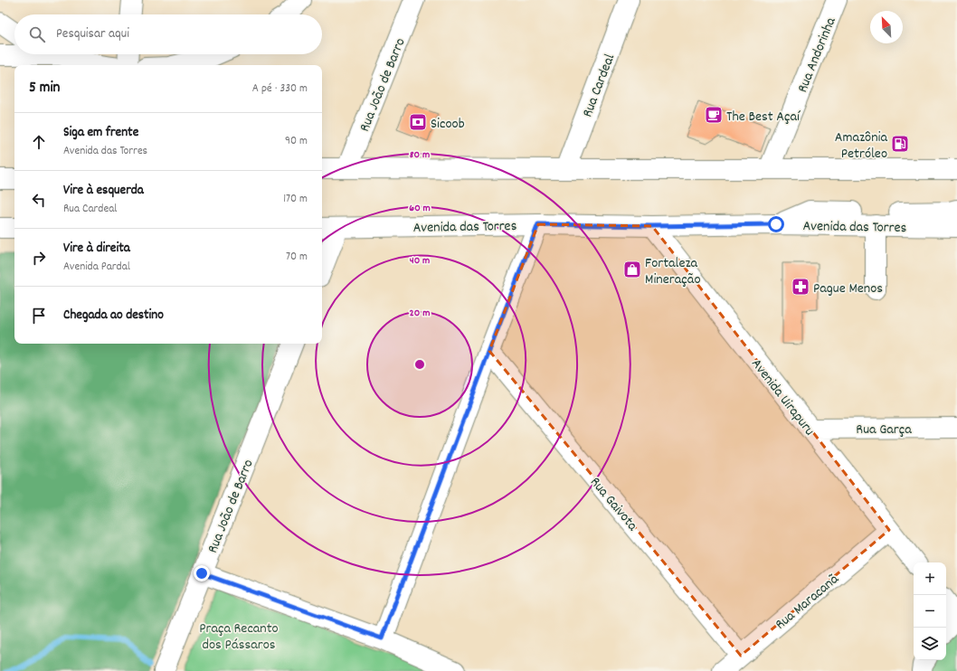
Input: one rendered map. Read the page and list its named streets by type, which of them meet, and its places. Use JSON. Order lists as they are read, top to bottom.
{
  "streets": {
    "street": [
      "Rua Andorinha",
      "Rua João de Barro",
      "Rua Cardeal",
      "Avenida das Torres",
      "Avenida Uirapuru",
      "Rua Garça",
      "Rua Gaivota",
      "Rua Maracanã"
    ]
  },
  "crossings": [
    ["Avenida das Torres", "Avenida Uirapuru"],
    ["Avenida Uirapuru", "Rua Garça"],
    ["Avenida Uirapuru", "Rua Maracanã"],
    ["Rua Gaivota", "Rua Maracanã"]
  ],
  "parks": ["Praça Recanto dos Pássaros"],
  "places": {
    "cafe": ["The Best Açaí"],
    "bank": ["Sicoob"],
    "fuel station": ["Amazônia Petróleo"],
    "shop": ["Fortaleza Mineração"],
    "pharmacy": ["Pague Menos"]
  },
  "north": "top left",
  "page": {
    "search": "Pesquisar aqui",
    "heading": ["5 min", "A pé · 330 m"],
    "list": [
      ["Siga em frente", "Avenida das Torres", "90 m"],
      ["Vire à esquerda", "Rua Cardeal", "170 m"],
      ["Vire à direita", "Avenida Pardal", "70 m"],
      "Chegada ao destino"
    ],
    "map_buttons": ["+", "−"]
  },
  "rings": [
    "80 m",
    "60 m",
    "40 m",
    "20 m"
  ]
}
